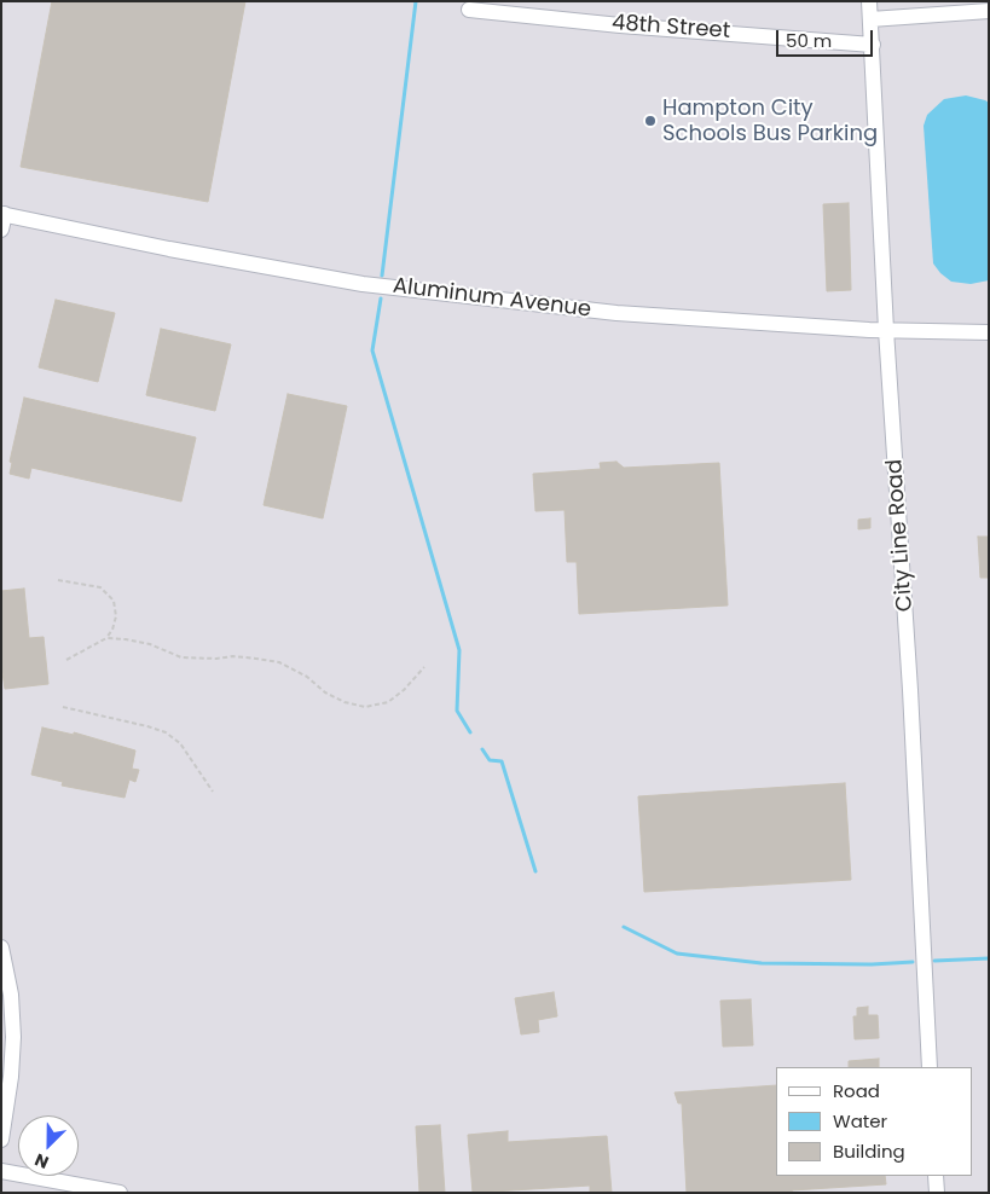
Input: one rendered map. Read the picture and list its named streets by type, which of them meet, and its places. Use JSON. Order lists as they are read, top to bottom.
{
  "streets": {
    "street": ["48th Street", "Aluminum Avenue", "City Line Road"]
  },
  "crossings": [
    ["48th Street", "City Line Road"],
    ["Aluminum Avenue", "City Line Road"]
  ],
  "places": ["Hampton City Schools Bus Parking"],
  "legend": ["Road", "Water", "Building"],
  "scale_bar": "50 m",
  "north": "bottom left"
}
